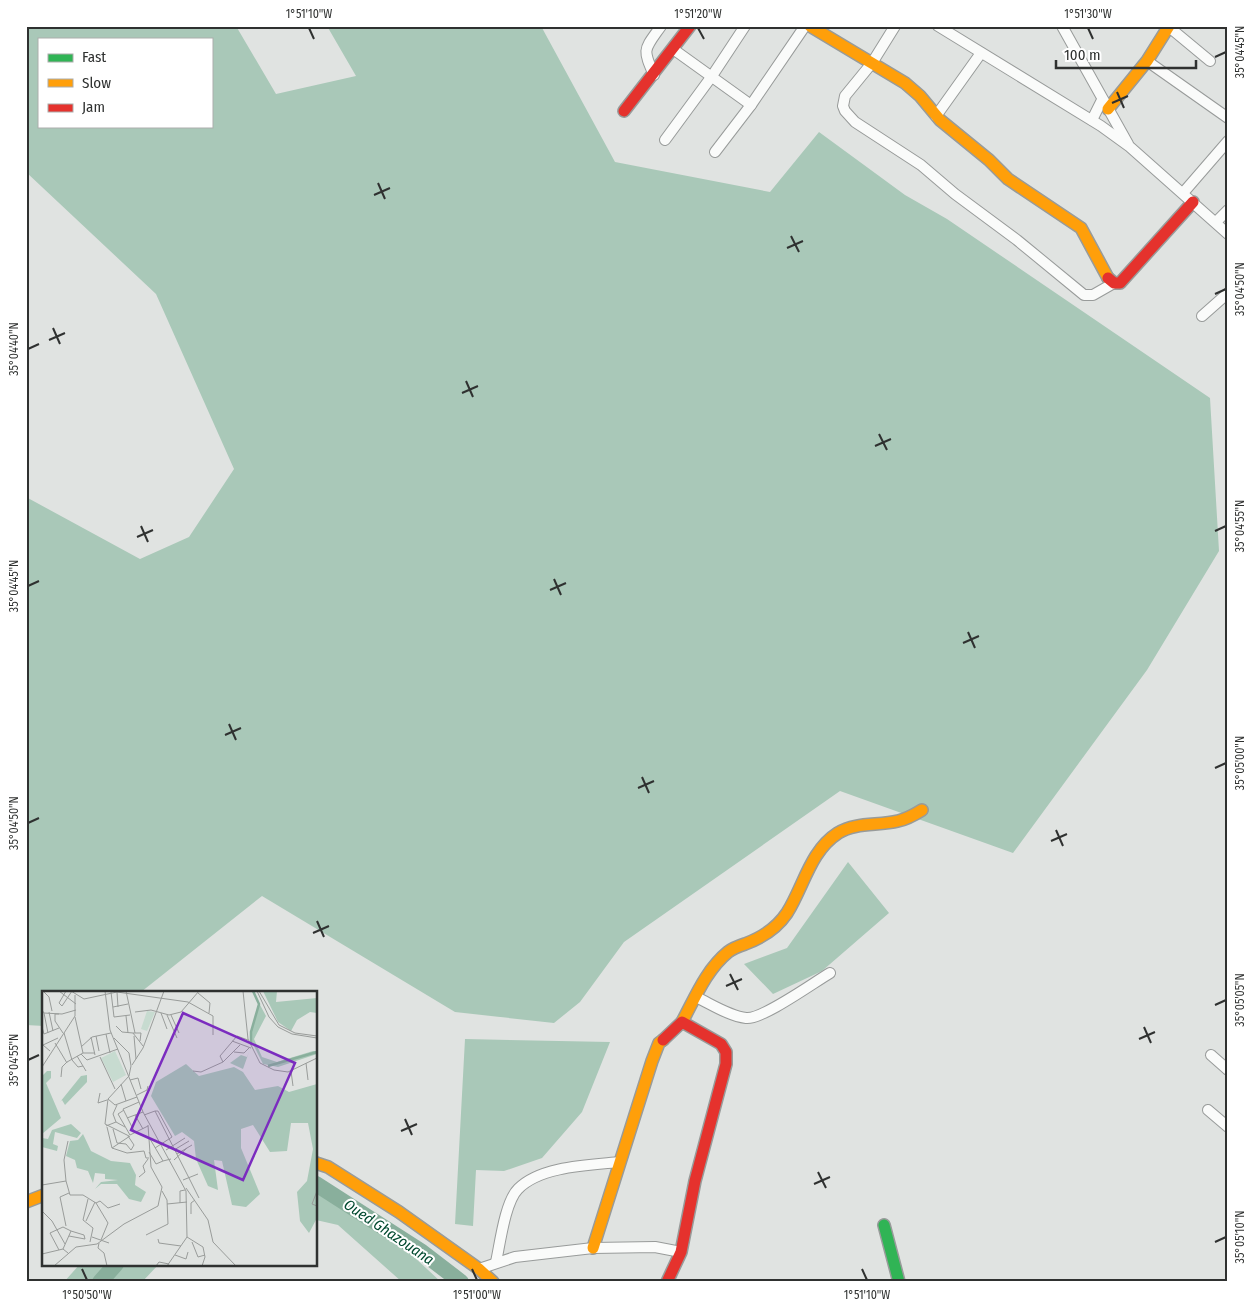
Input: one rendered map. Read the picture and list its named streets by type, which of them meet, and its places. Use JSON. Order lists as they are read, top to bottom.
{
  "water": ["Oued Ghazouana"],
  "legend": ["Fast", "Slow", "Jam"],
  "scale_bar": "100 m",
  "coordinates": [
    "1°51'10\"W",
    "1°51'20\"W",
    "1°51'30\"W",
    "35°04'45\"N",
    "35°04'50\"N",
    "35°04'40\"N",
    "35°04'55\"N",
    "35°05'00\"N",
    "35°05'05\"N",
    "35°05'10\"N",
    "1°50'50\"W",
    "1°51'00\"W"
  ]
}
